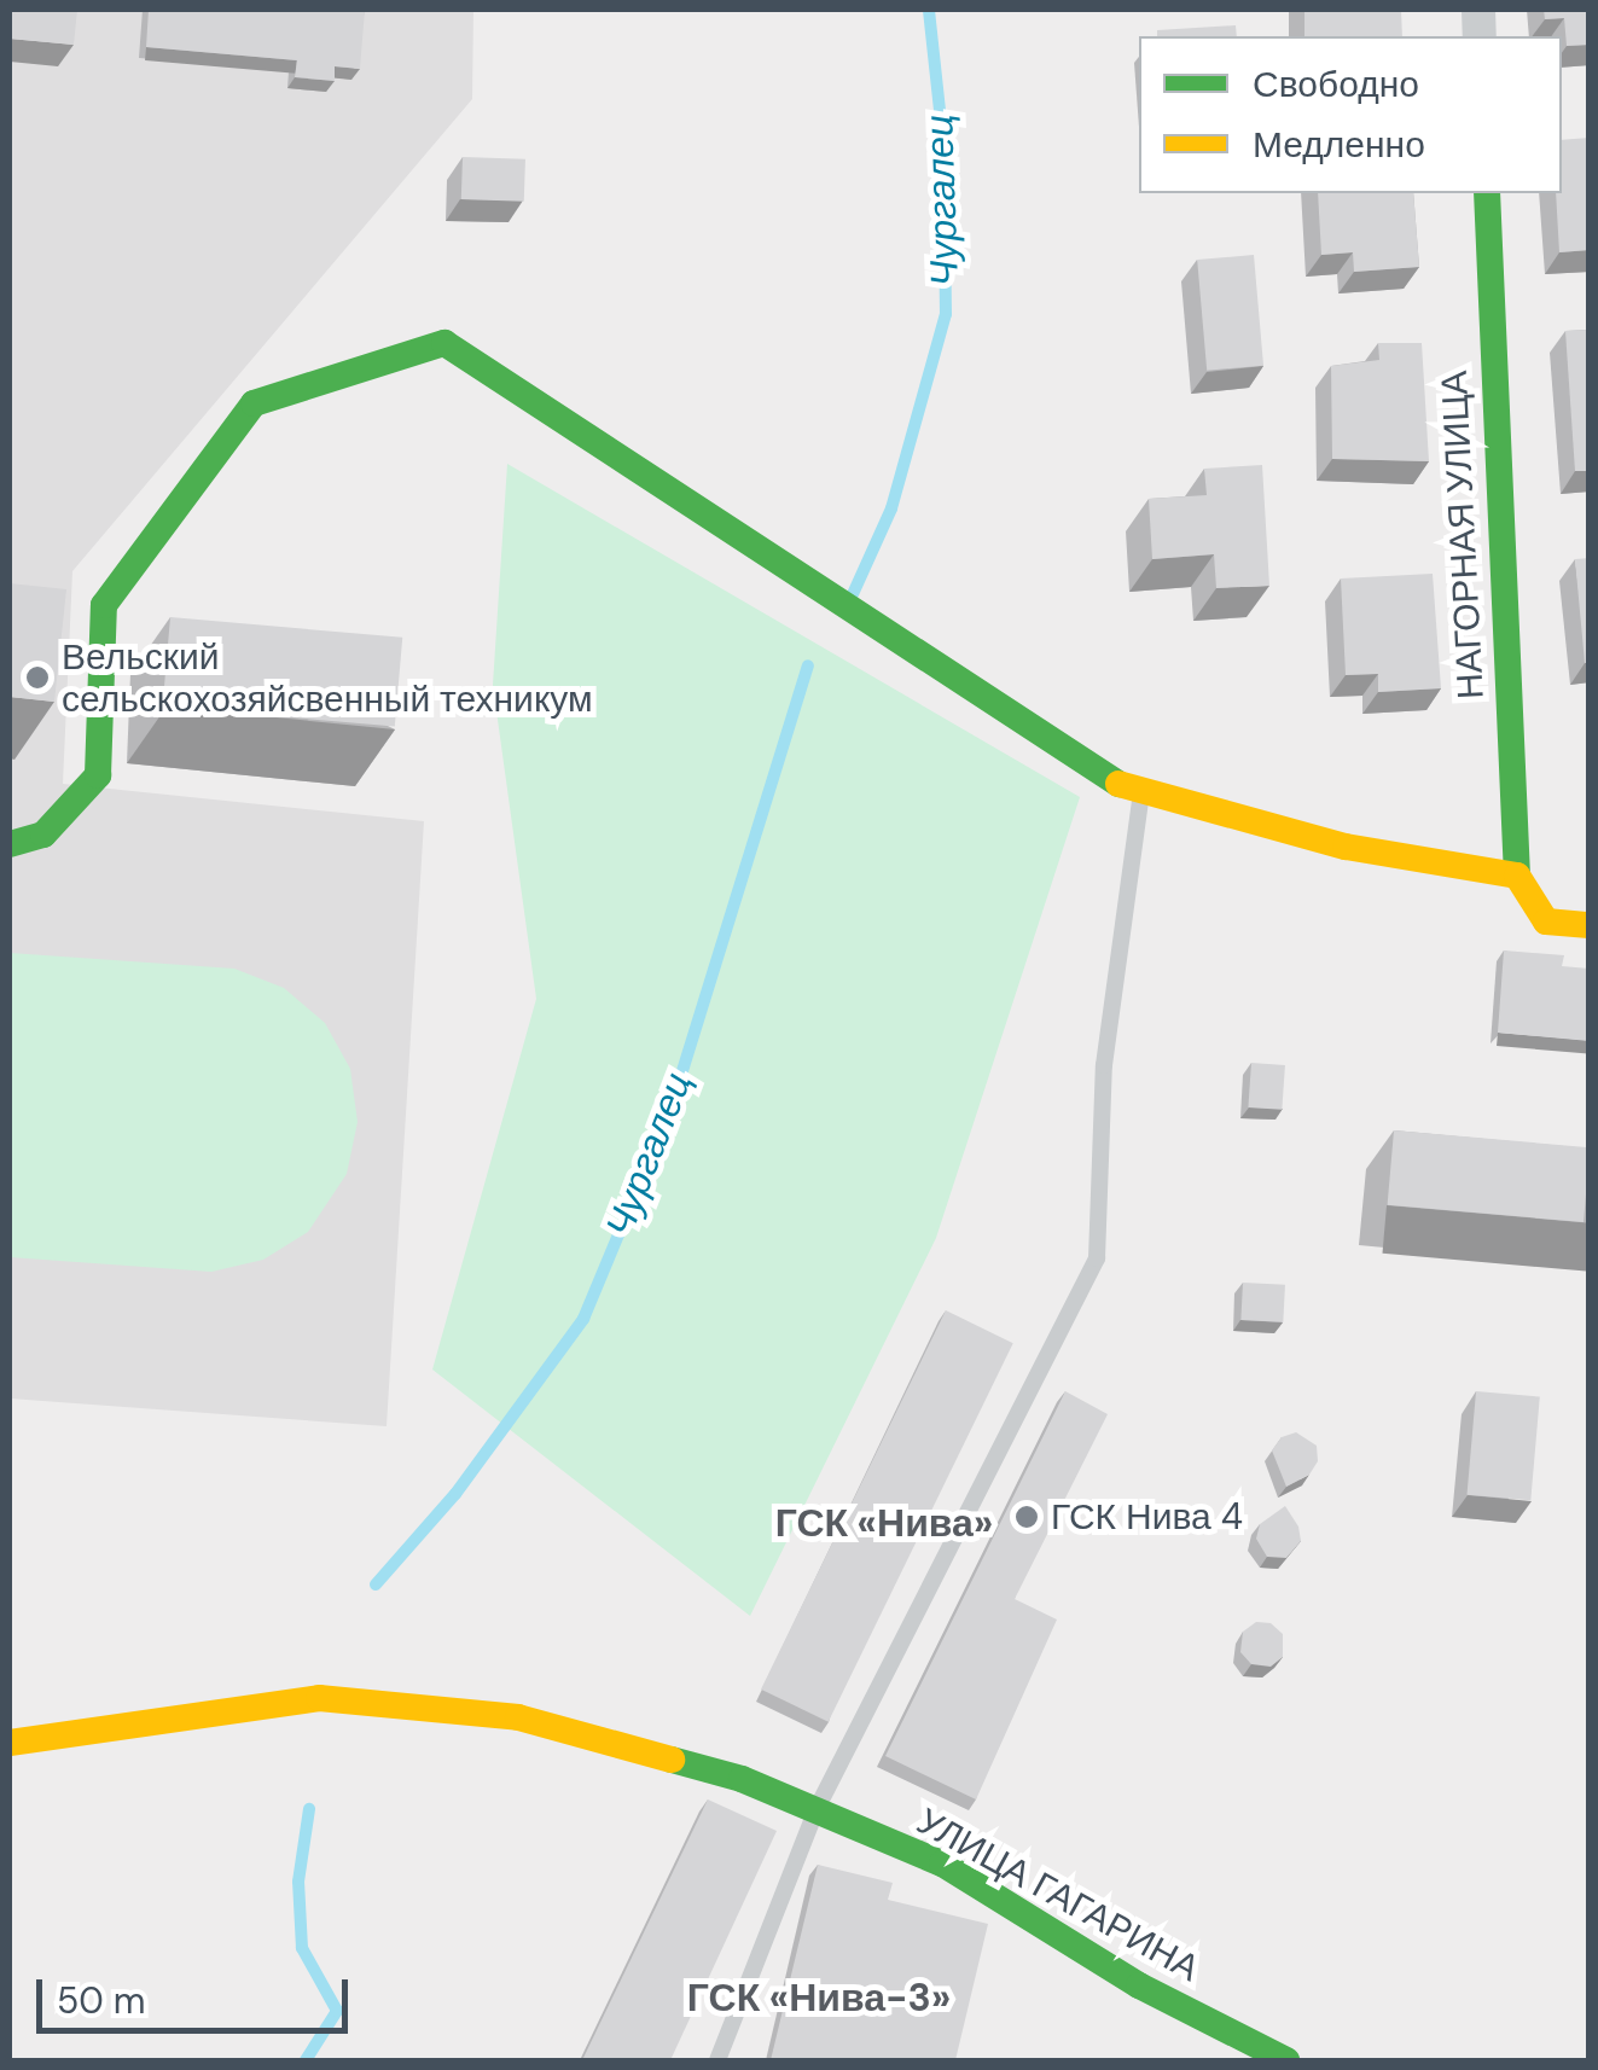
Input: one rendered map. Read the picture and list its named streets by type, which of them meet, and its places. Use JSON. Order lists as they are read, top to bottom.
{
  "streets": {
    "street": ["НАГОРНАЯ УЛИЦА", "УЛИЦА ГАГАРИНА"]
  },
  "districts": ["ГСК «Нива»", "ГСК «Нива-3»"],
  "water": ["Чургалец"],
  "places": ["Вельский сельскохозяйсвенный техникум", "ГСК Нива 4"],
  "legend": ["Свободно", "Медленно"],
  "scale_bar": "50 m"
}
